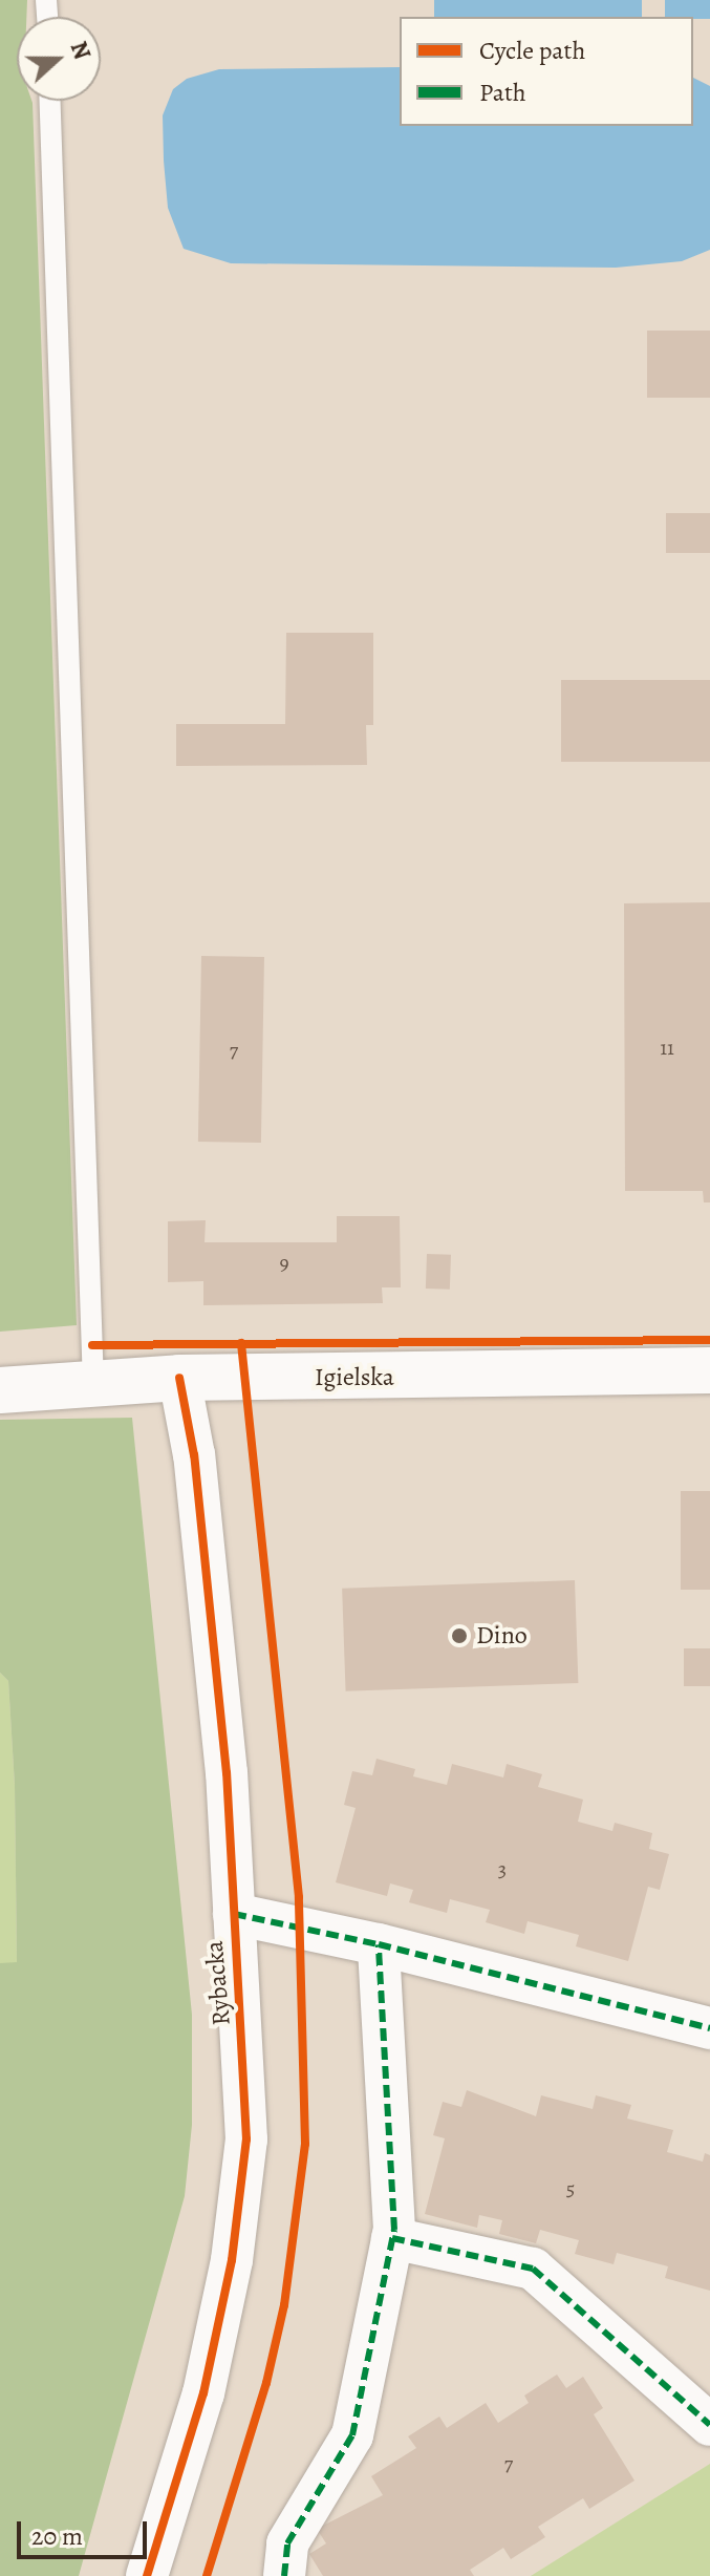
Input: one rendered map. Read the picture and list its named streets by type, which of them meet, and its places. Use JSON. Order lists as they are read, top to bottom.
{
  "streets": {
    "street": ["Igielska", "Rybacka"]
  },
  "crossings": [
    ["Igielska", "Rybacka"]
  ],
  "places": ["Dino"],
  "house_numbers": [
    "11",
    "7",
    "9",
    "3",
    "5",
    "7"
  ],
  "legend": ["Cycle path", "Path"],
  "scale_bar": "20 m",
  "north": "right"
}
